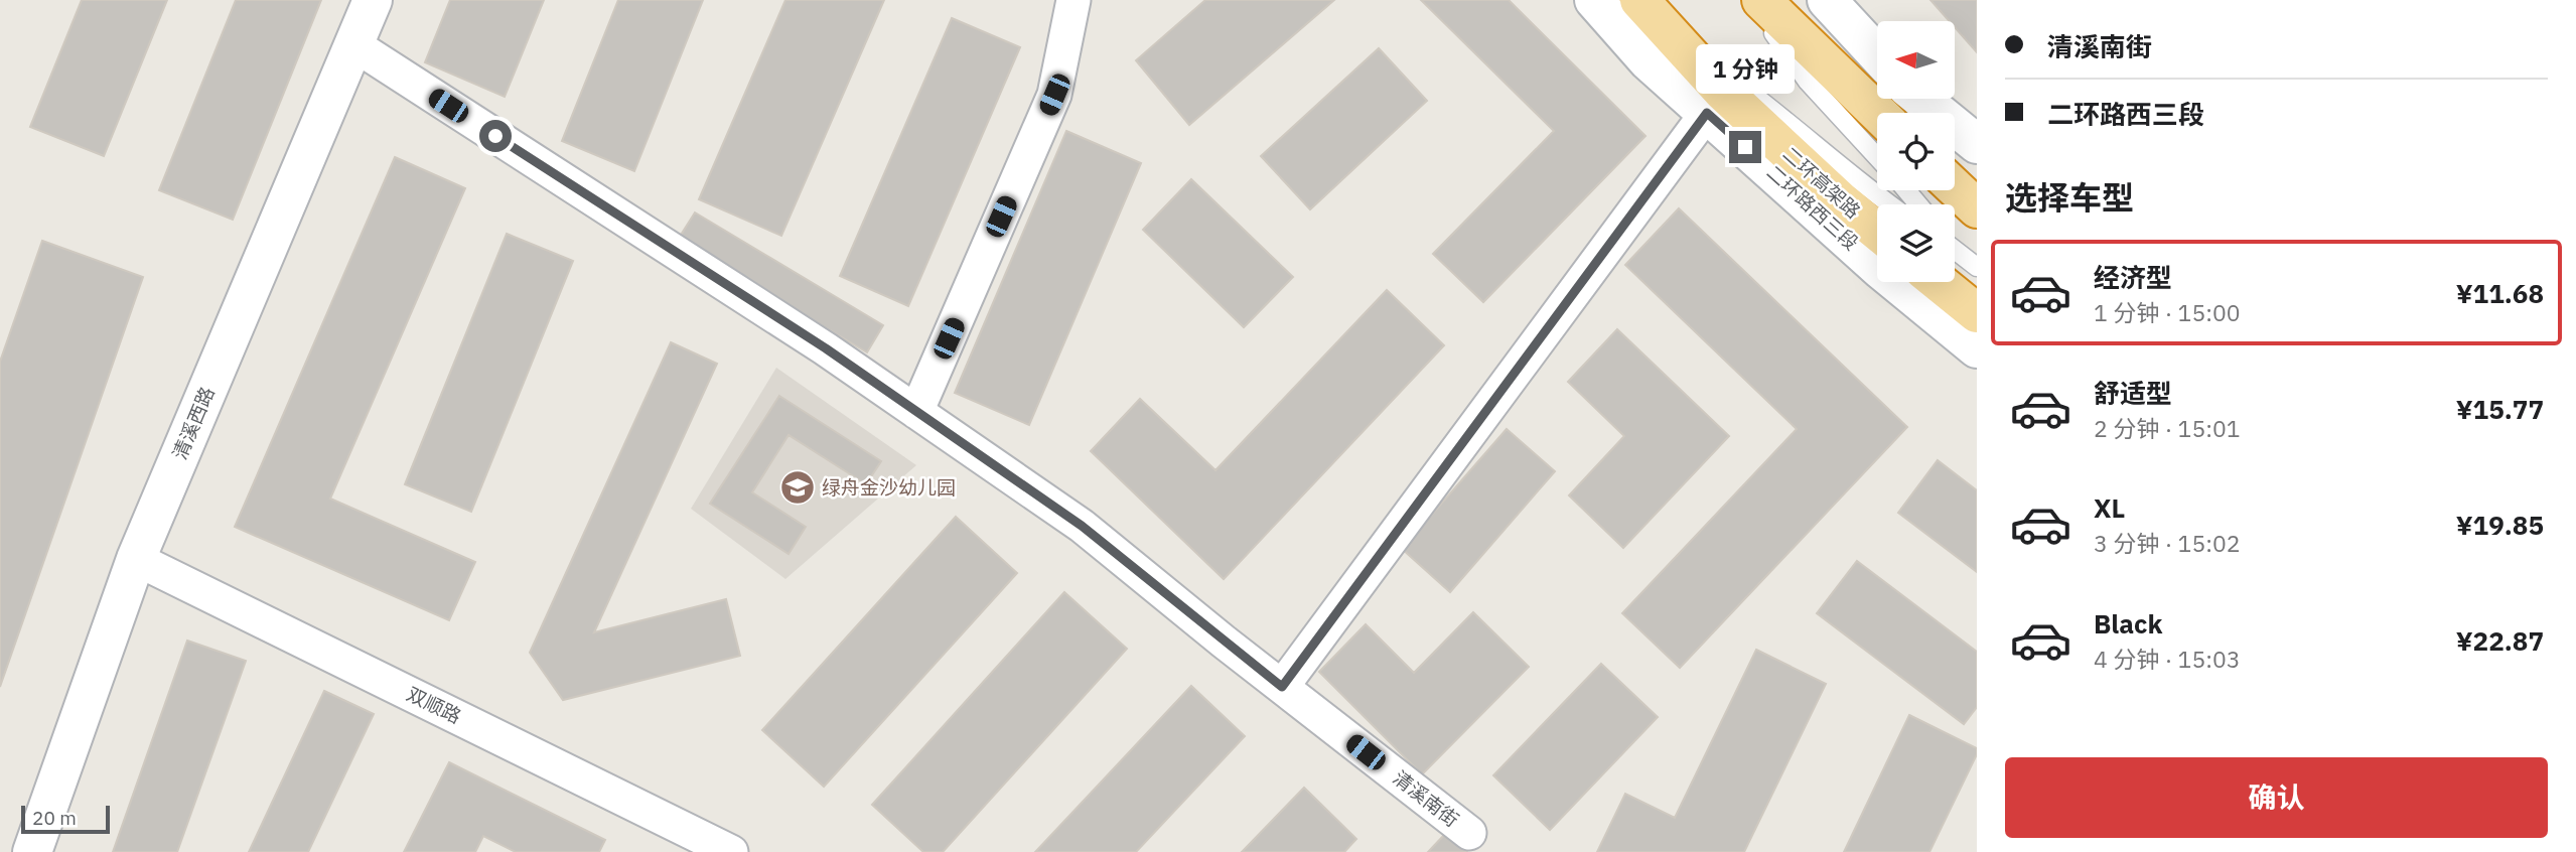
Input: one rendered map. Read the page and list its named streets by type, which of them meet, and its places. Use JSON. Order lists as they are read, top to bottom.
{
  "streets": {
    "highway": ["二环高架路"],
    "street": [
      "二环路西三段",
      "清溪西路",
      "双顺路",
      "清溪南街"
    ]
  },
  "crossings": [
    ["清溪西路", "双顺路"],
    ["清溪西路", "清溪南街"]
  ],
  "places": {
    "school or university": ["绿舟金沙幼儿园"]
  },
  "scale_bar": "20 m",
  "north": "left",
  "page": {
    "banner": ["清溪南街", "二环路西三段"],
    "bubble": "1 分钟",
    "heading": "选择车型",
    "list": [
      {
        "name": "经济型",
        "note": "1 分钟 · 15:00",
        "value": "¥11.68"
      },
      {
        "name": "舒适型",
        "note": "2 分钟 · 15:01",
        "value": "¥15.77"
      },
      {
        "name": "XL",
        "note": "3 分钟 · 15:02",
        "value": "¥19.85"
      },
      {
        "name": "Black",
        "note": "4 分钟 · 15:03",
        "value": "¥22.87"
      }
    ],
    "buttons": "确认",
    "scale": "20 m"
  }
}
